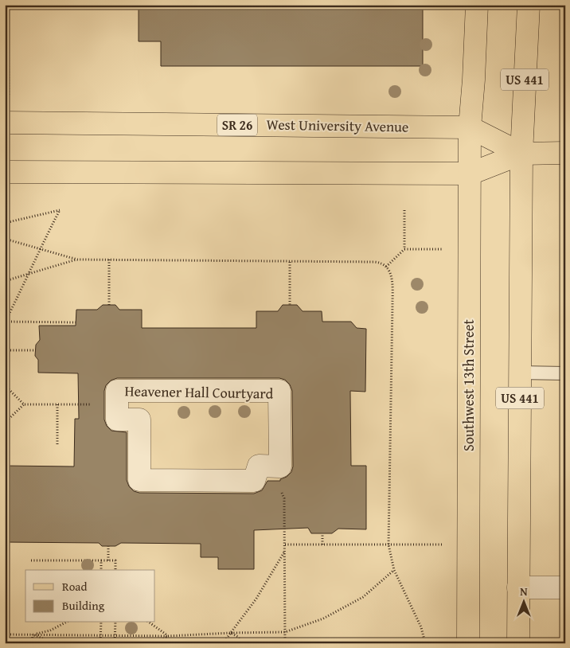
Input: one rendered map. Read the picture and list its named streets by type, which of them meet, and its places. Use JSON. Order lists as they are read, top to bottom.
{
  "streets": {
    "main road": [
      "US 441",
      "SR 26",
      "West University Avenue",
      "Southwest 13th Street"
    ],
    "street": ["Heavener Hall Courtyard"]
  },
  "crossings": [
    ["US 441", "West University Avenue"],
    ["West University Avenue", "Southwest 13th Street"]
  ],
  "legend": ["Road", "Building"],
  "north": "top"
}
